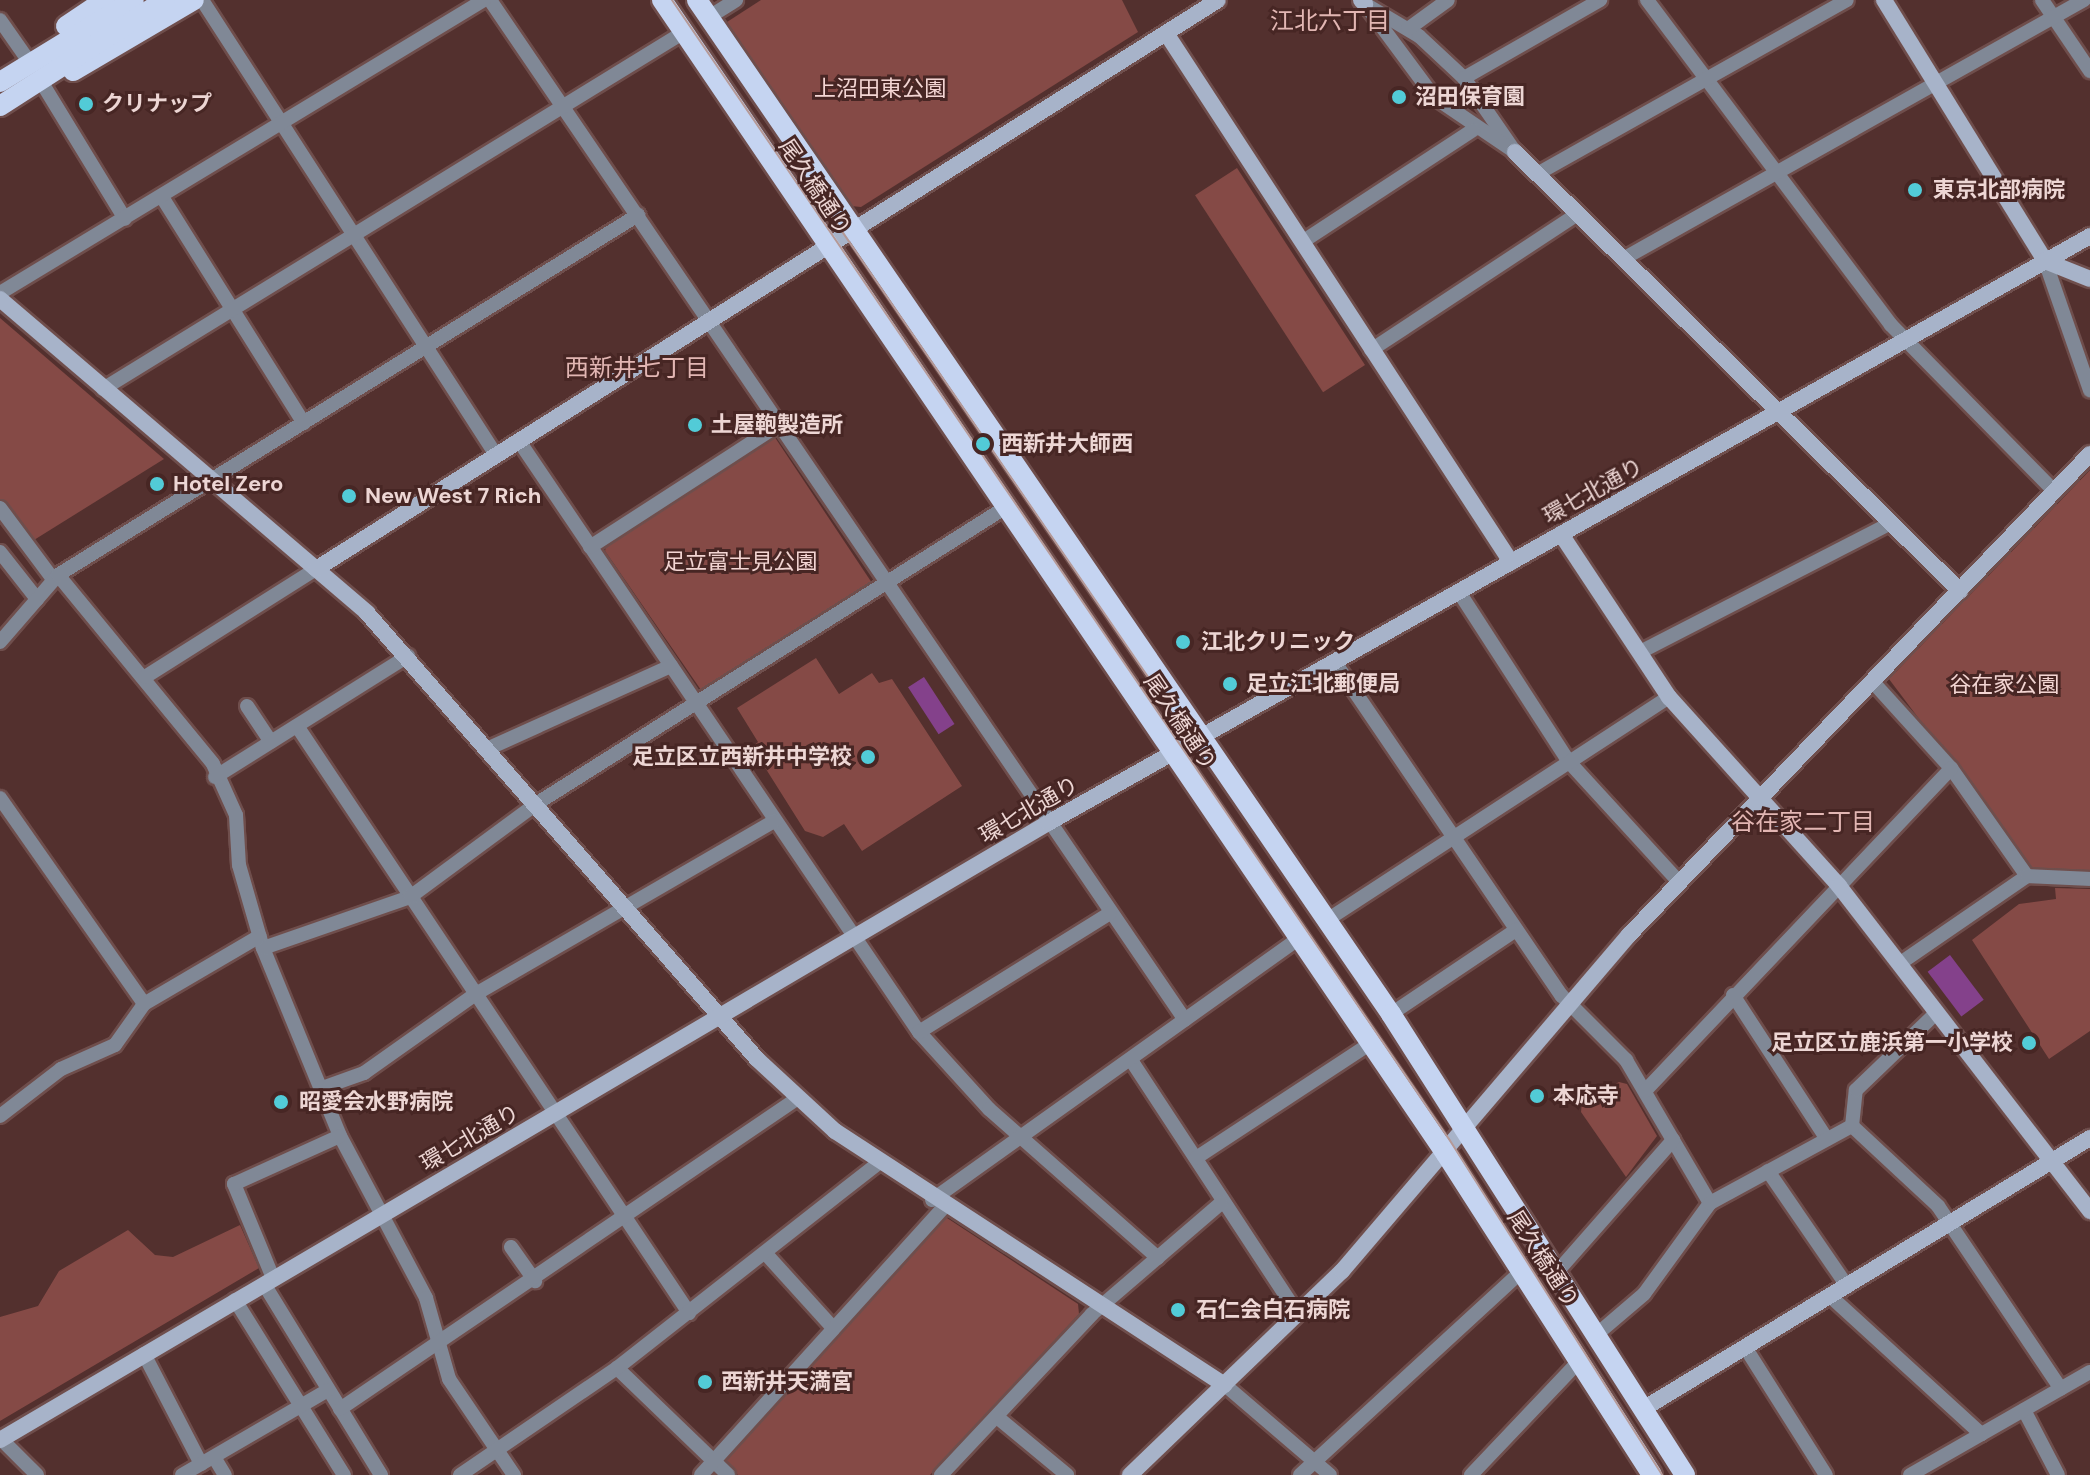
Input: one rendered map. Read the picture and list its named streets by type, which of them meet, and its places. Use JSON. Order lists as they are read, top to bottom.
{
  "streets": {
    "main road": ["尾久橋通り"],
    "street": ["環七北通り"]
  },
  "crossings": [
    ["尾久橋通り", "環七北通り"]
  ],
  "districts": ["江北六丁目", "西新井七丁目", "谷在家二丁目"],
  "parks": ["上沼田東公園", "足立富士見公園", "谷在家公園"],
  "places": [
    "沼田保育園",
    "クリナップ",
    "東京北部病院",
    "土屋鞄製造所",
    "西新井大師西",
    "Hotel Zero",
    "New West 7 Rich",
    "江北クリニック",
    "足立江北郵便局",
    "足立区立西新井中学校",
    "足立区立鹿浜第一小学校",
    "本応寺",
    "昭愛会水野病院",
    "石仁会白石病院",
    "西新井天満宮"
  ]
}
